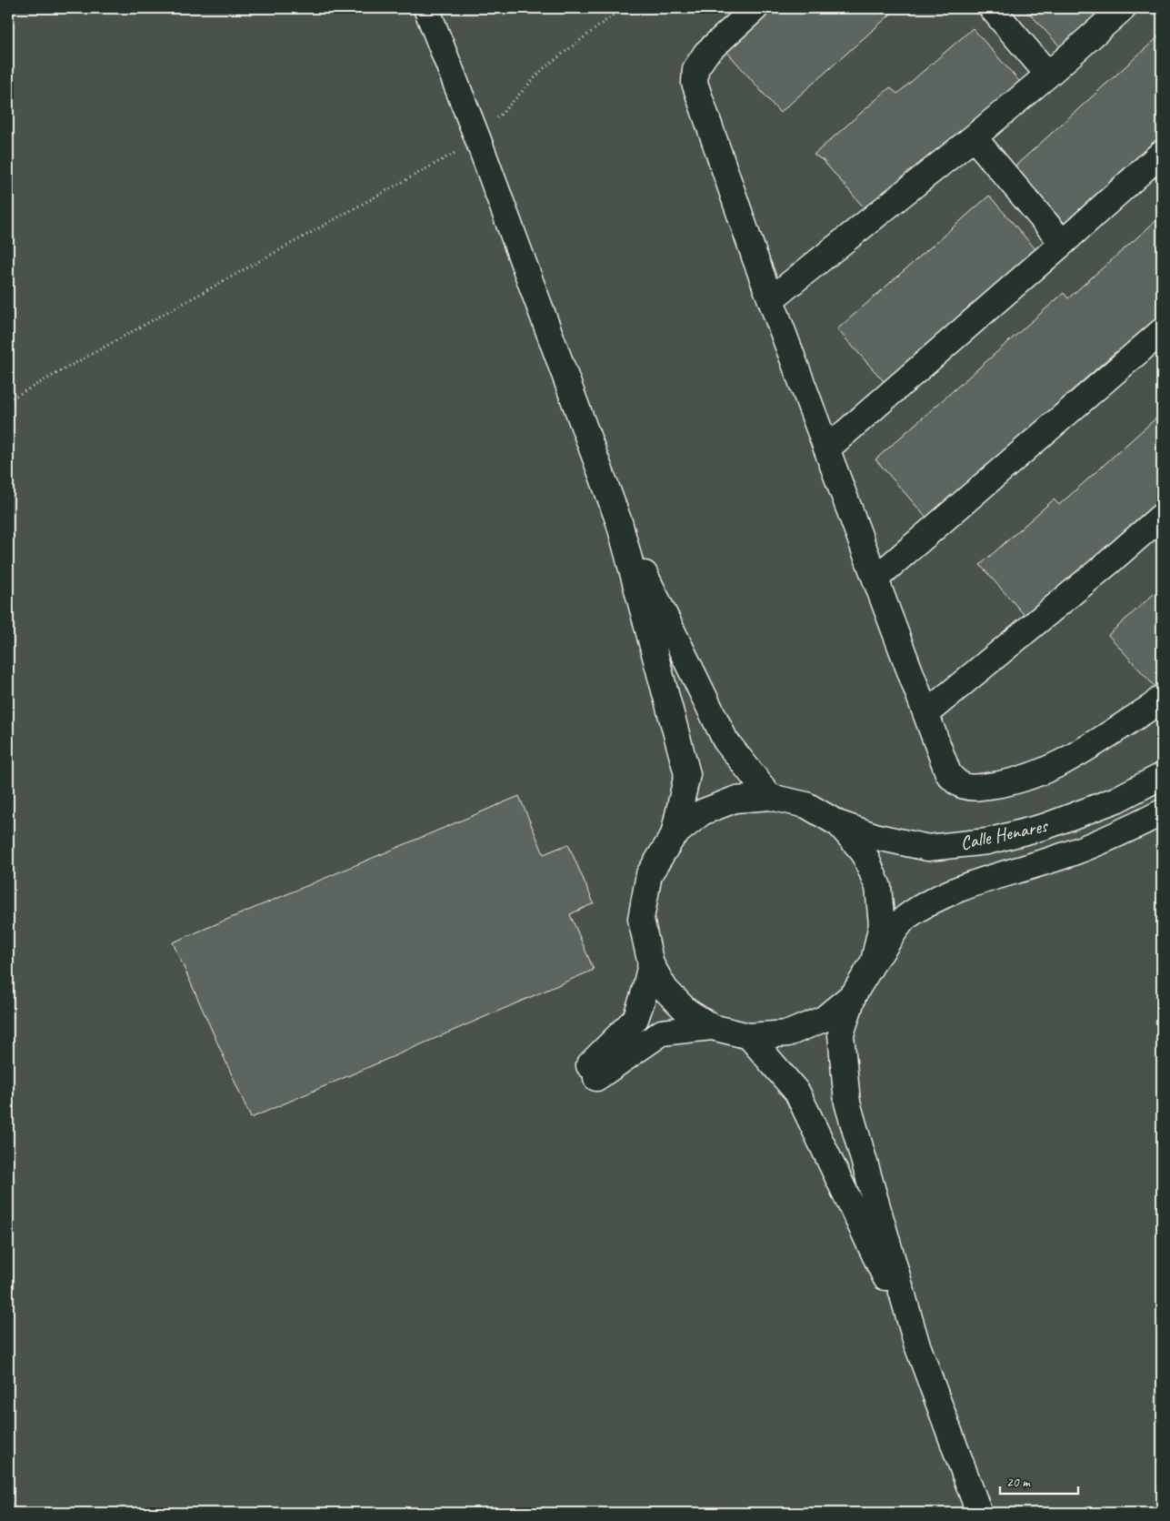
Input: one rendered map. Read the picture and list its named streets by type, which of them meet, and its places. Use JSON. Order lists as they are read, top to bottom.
{
  "streets": {
    "street": ["Calle Henares"]
  },
  "scale_bar": "20 m"
}
